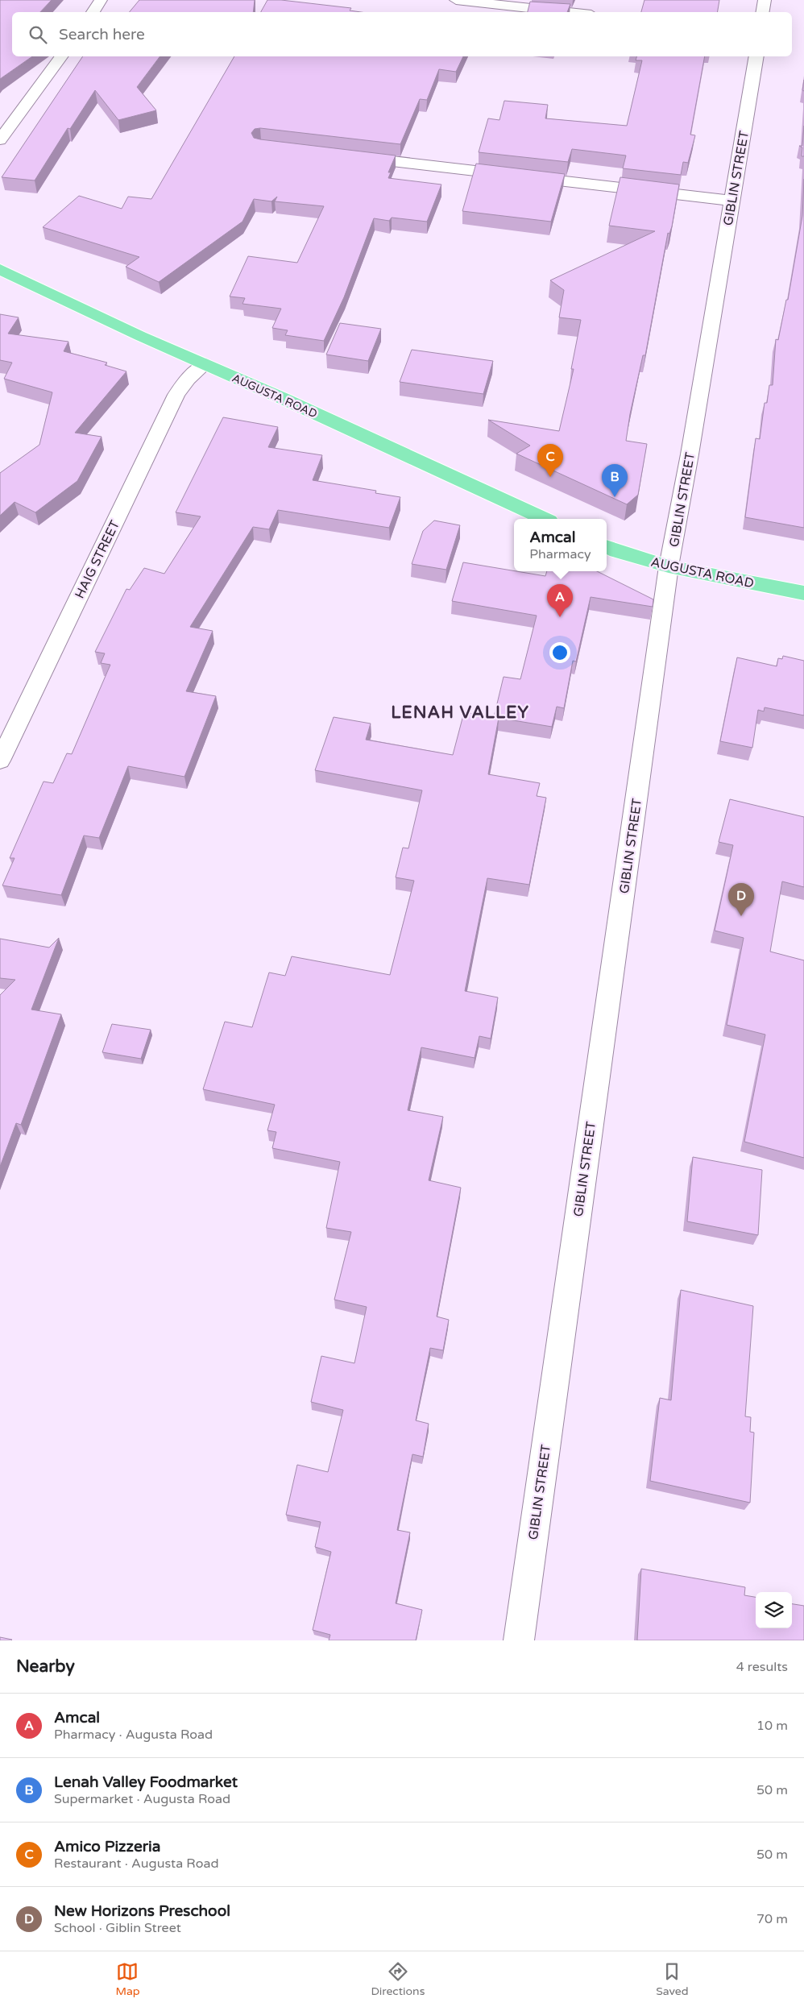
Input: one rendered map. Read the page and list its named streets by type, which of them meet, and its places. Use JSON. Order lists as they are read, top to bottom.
{
  "streets": {
    "main road": ["AUGUSTA ROAD"],
    "street": ["GIBLIN STREET", "HAIG STREET"]
  },
  "crossings": [
    ["GIBLIN STREET", "AUGUSTA ROAD"],
    ["AUGUSTA ROAD", "HAIG STREET"]
  ],
  "districts": ["LENAH VALLEY"],
  "page": {
    "search": "Search here",
    "pins": [
      "C",
      "B",
      "A",
      "D"
    ],
    "popup": ["Amcal", "Pharmacy"],
    "heading": ["Nearby", "4 results"],
    "list": [
      {
        "mark": "A",
        "name": "Amcal",
        "note": "Pharmacy · Augusta Road",
        "value": "10 m"
      },
      {
        "mark": "B",
        "name": "Lenah Valley Foodmarket",
        "note": "Supermarket · Augusta Road",
        "value": "50 m"
      },
      {
        "mark": "C",
        "name": "Amico Pizzeria",
        "note": "Restaurant · Augusta Road",
        "value": "50 m"
      },
      {
        "mark": "D",
        "name": "New Horizons Preschool",
        "note": "School · Giblin Street",
        "value": "70 m"
      }
    ],
    "nav": ["Map", "Directions", "Saved"]
  }
}
